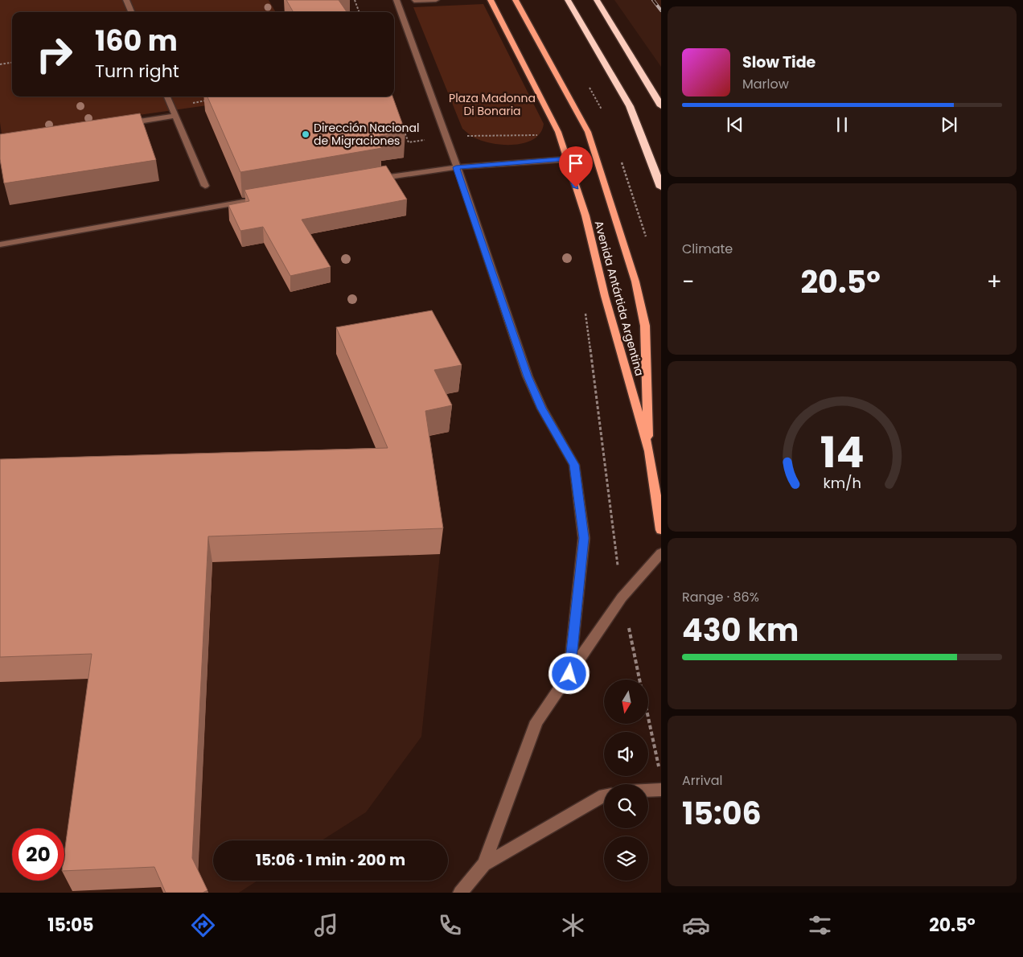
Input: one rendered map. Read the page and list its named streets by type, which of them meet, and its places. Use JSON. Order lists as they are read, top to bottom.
{
  "streets": {
    "main road": ["Avenida Antártida Argentina"]
  },
  "parks": ["Plaza Madonna Di Bonaria"],
  "places": ["Dirección Nacional de Migraciones"],
  "north": "bottom",
  "page": {
    "turn": ["160 m", "Turn right"],
    "song": ["Slow Tide", "Marlow"],
    "tile": [
      "Climate",
      ["Range · 86%", "430 km"],
      ["Arrival", "15:06"]
    ],
    "heat": ["−", "20.5°", "+"],
    "limit": "20",
    "trip": "15:06 · 1 min · 200 m",
    "tabs": ["15:05", "20.5°"],
    "gauge": ["14", "km/h"]
  }
}
